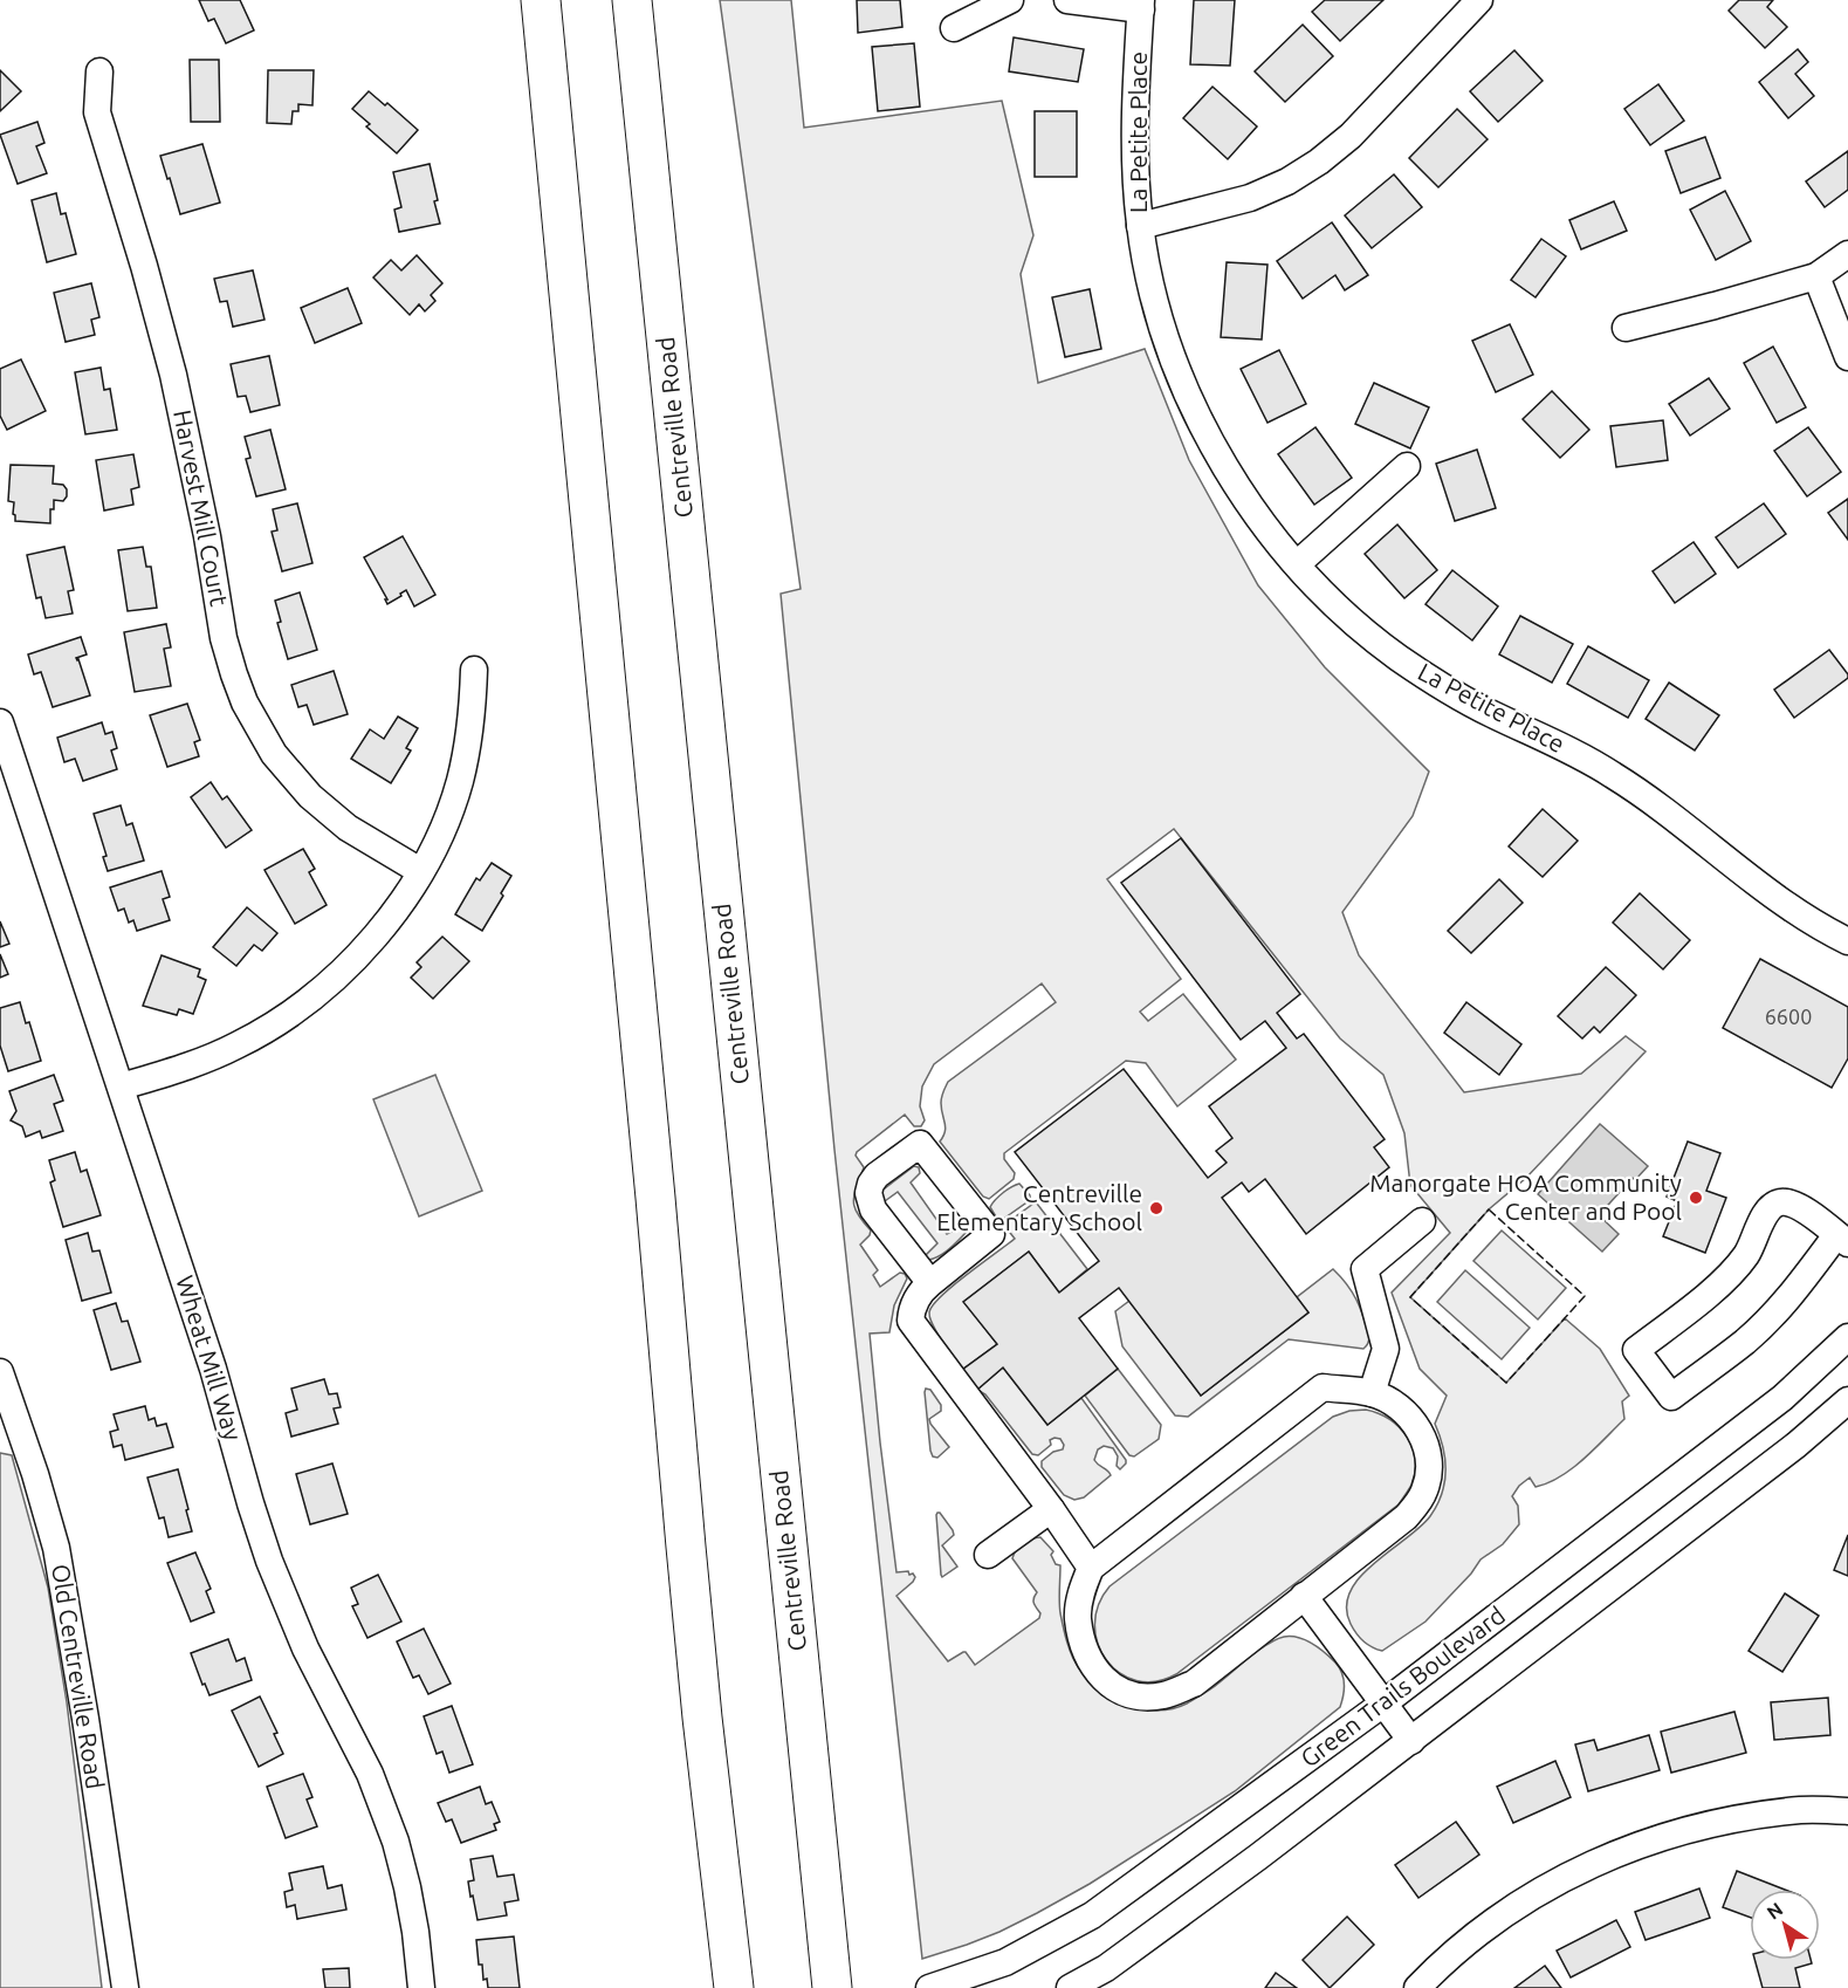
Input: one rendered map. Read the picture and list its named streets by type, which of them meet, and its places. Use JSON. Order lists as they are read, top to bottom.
{
  "streets": {
    "highway": ["Centreville Road"],
    "street": [
      "La Petite Place",
      "Harvest Mill Court",
      "Wheat Mill Way",
      "Old Centreville Road",
      "Green Trails Boulevard"
    ]
  },
  "places": ["Manorgate HOA Community Center and Pool", "Centreville Elementary School"],
  "house_numbers": ["6600"],
  "north": "top left"
}
